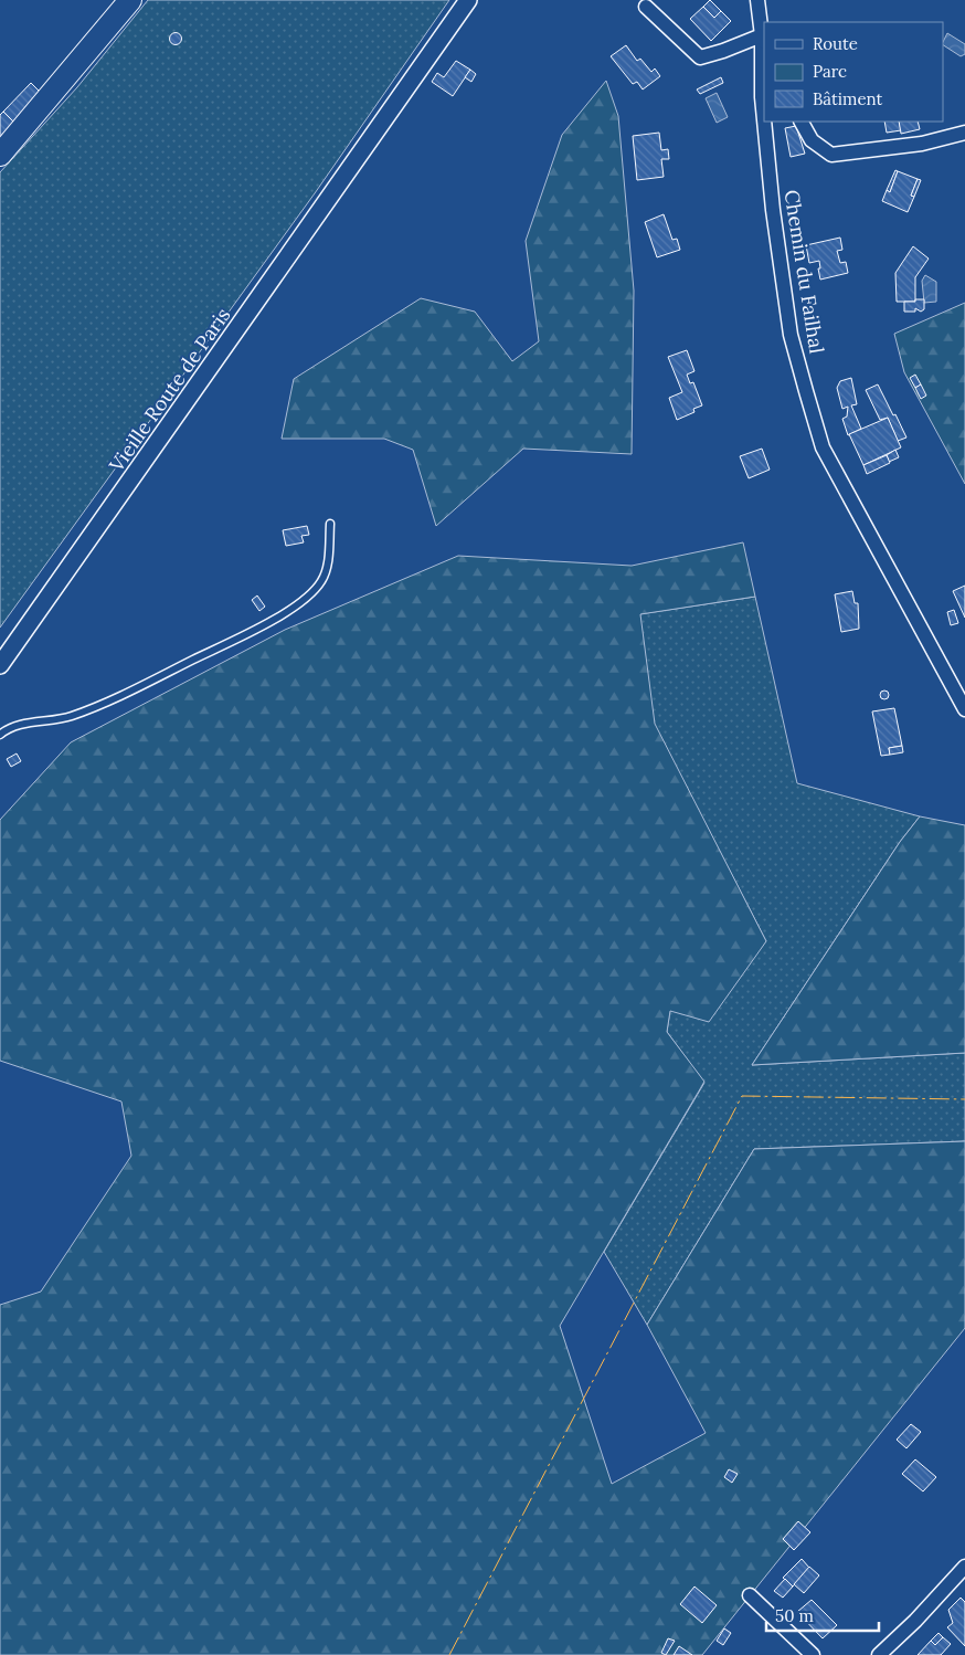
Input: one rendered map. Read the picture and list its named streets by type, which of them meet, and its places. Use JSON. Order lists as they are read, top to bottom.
{
  "streets": {
    "street": ["Chemin du Failhal", "Vieille Route de Paris"]
  },
  "legend": ["Route", "Parc", "Bâtiment"],
  "scale_bar": "50 m"
}
